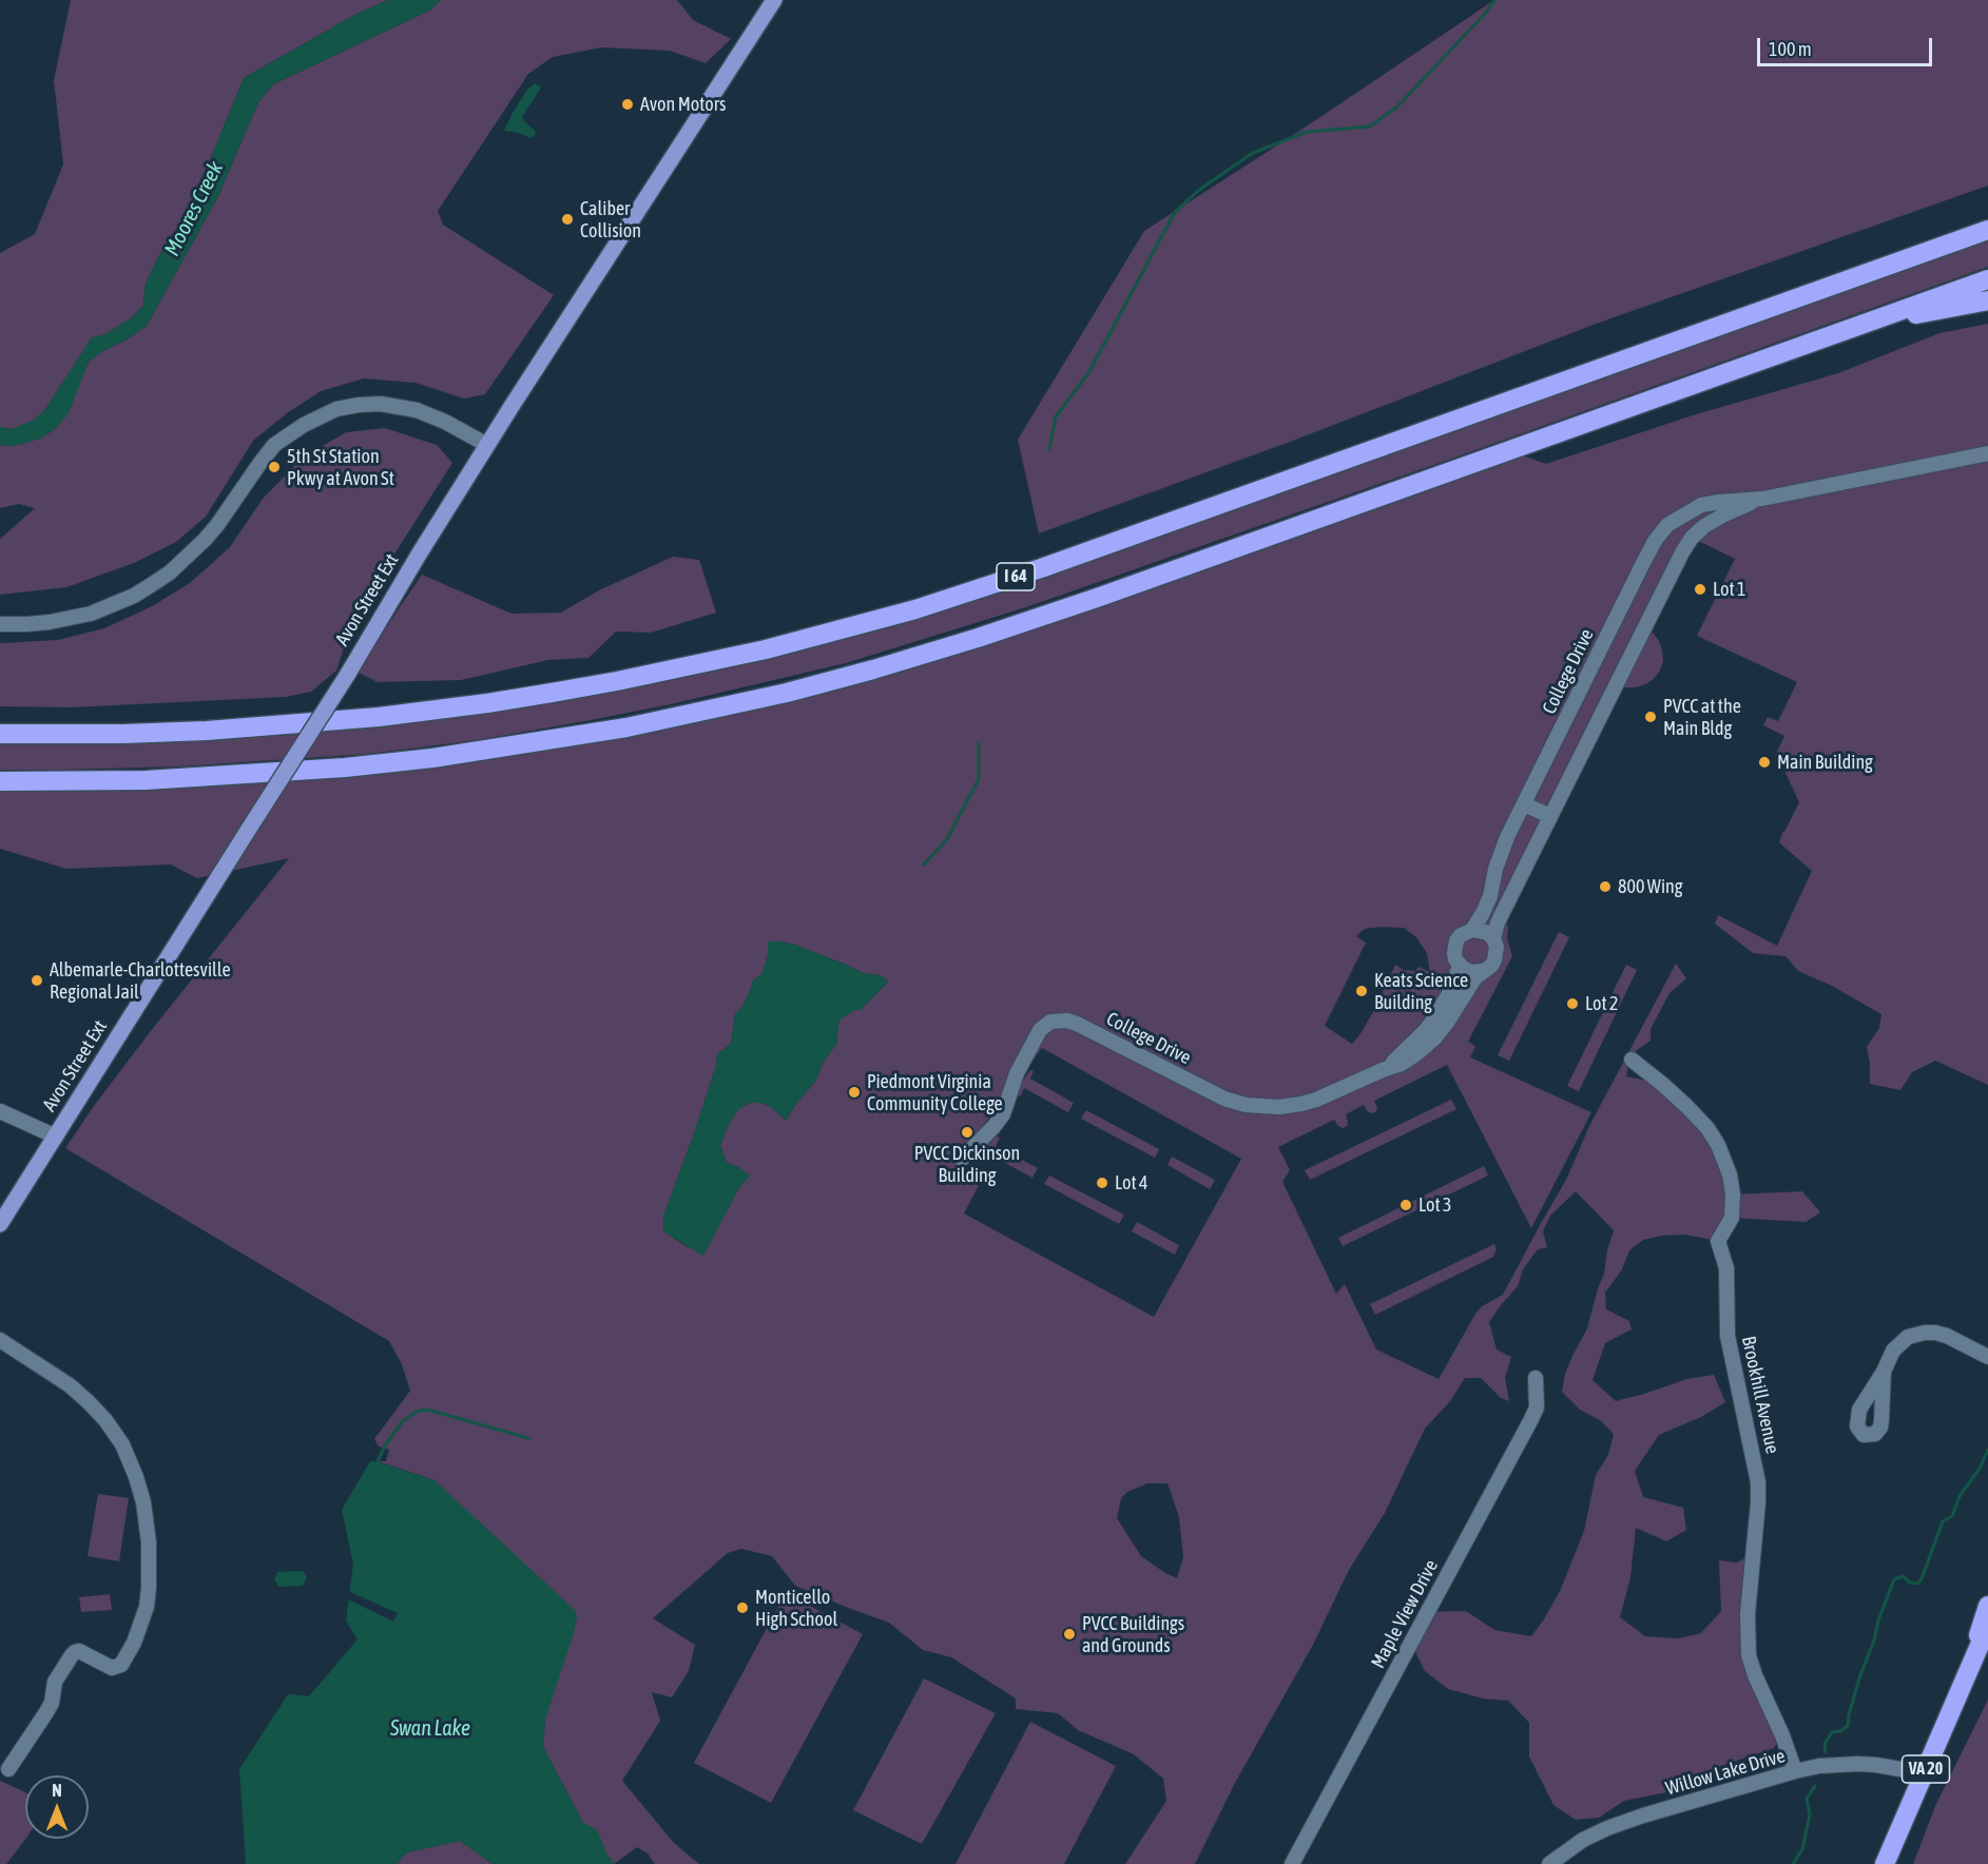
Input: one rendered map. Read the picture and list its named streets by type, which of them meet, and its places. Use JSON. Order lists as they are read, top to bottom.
{
  "streets": {
    "highway": ["I 64", "VA 20"],
    "main road": ["Avon Street Ext"],
    "street": [
      "College Drive",
      "Brookhill Avenue",
      "Maple View Drive",
      "Willow Lake Drive"
    ]
  },
  "crossings": [
    ["Brookhill Avenue", "Willow Lake Drive"],
    ["VA 20", "Willow Lake Drive"]
  ],
  "water": ["Moores Creek", "Swan Lake"],
  "places": [
    "Avon Motors",
    "Caliber Collision",
    "5th St Station Pkwy at Avon St",
    "Lot 1",
    "PVCC at the Main Bldg",
    "Main Building",
    "800 Wing",
    "Albemarle-Charlottesville Regional Jail",
    "Keats Science Building",
    "Lot 2",
    "Piedmont Virginia Community College",
    "PVCC Dickinson Building",
    "Lot 4",
    "Lot 3",
    "Monticello High School",
    "PVCC Buildings and Grounds"
  ],
  "scale_bar": "100 m",
  "north": "top"
}
